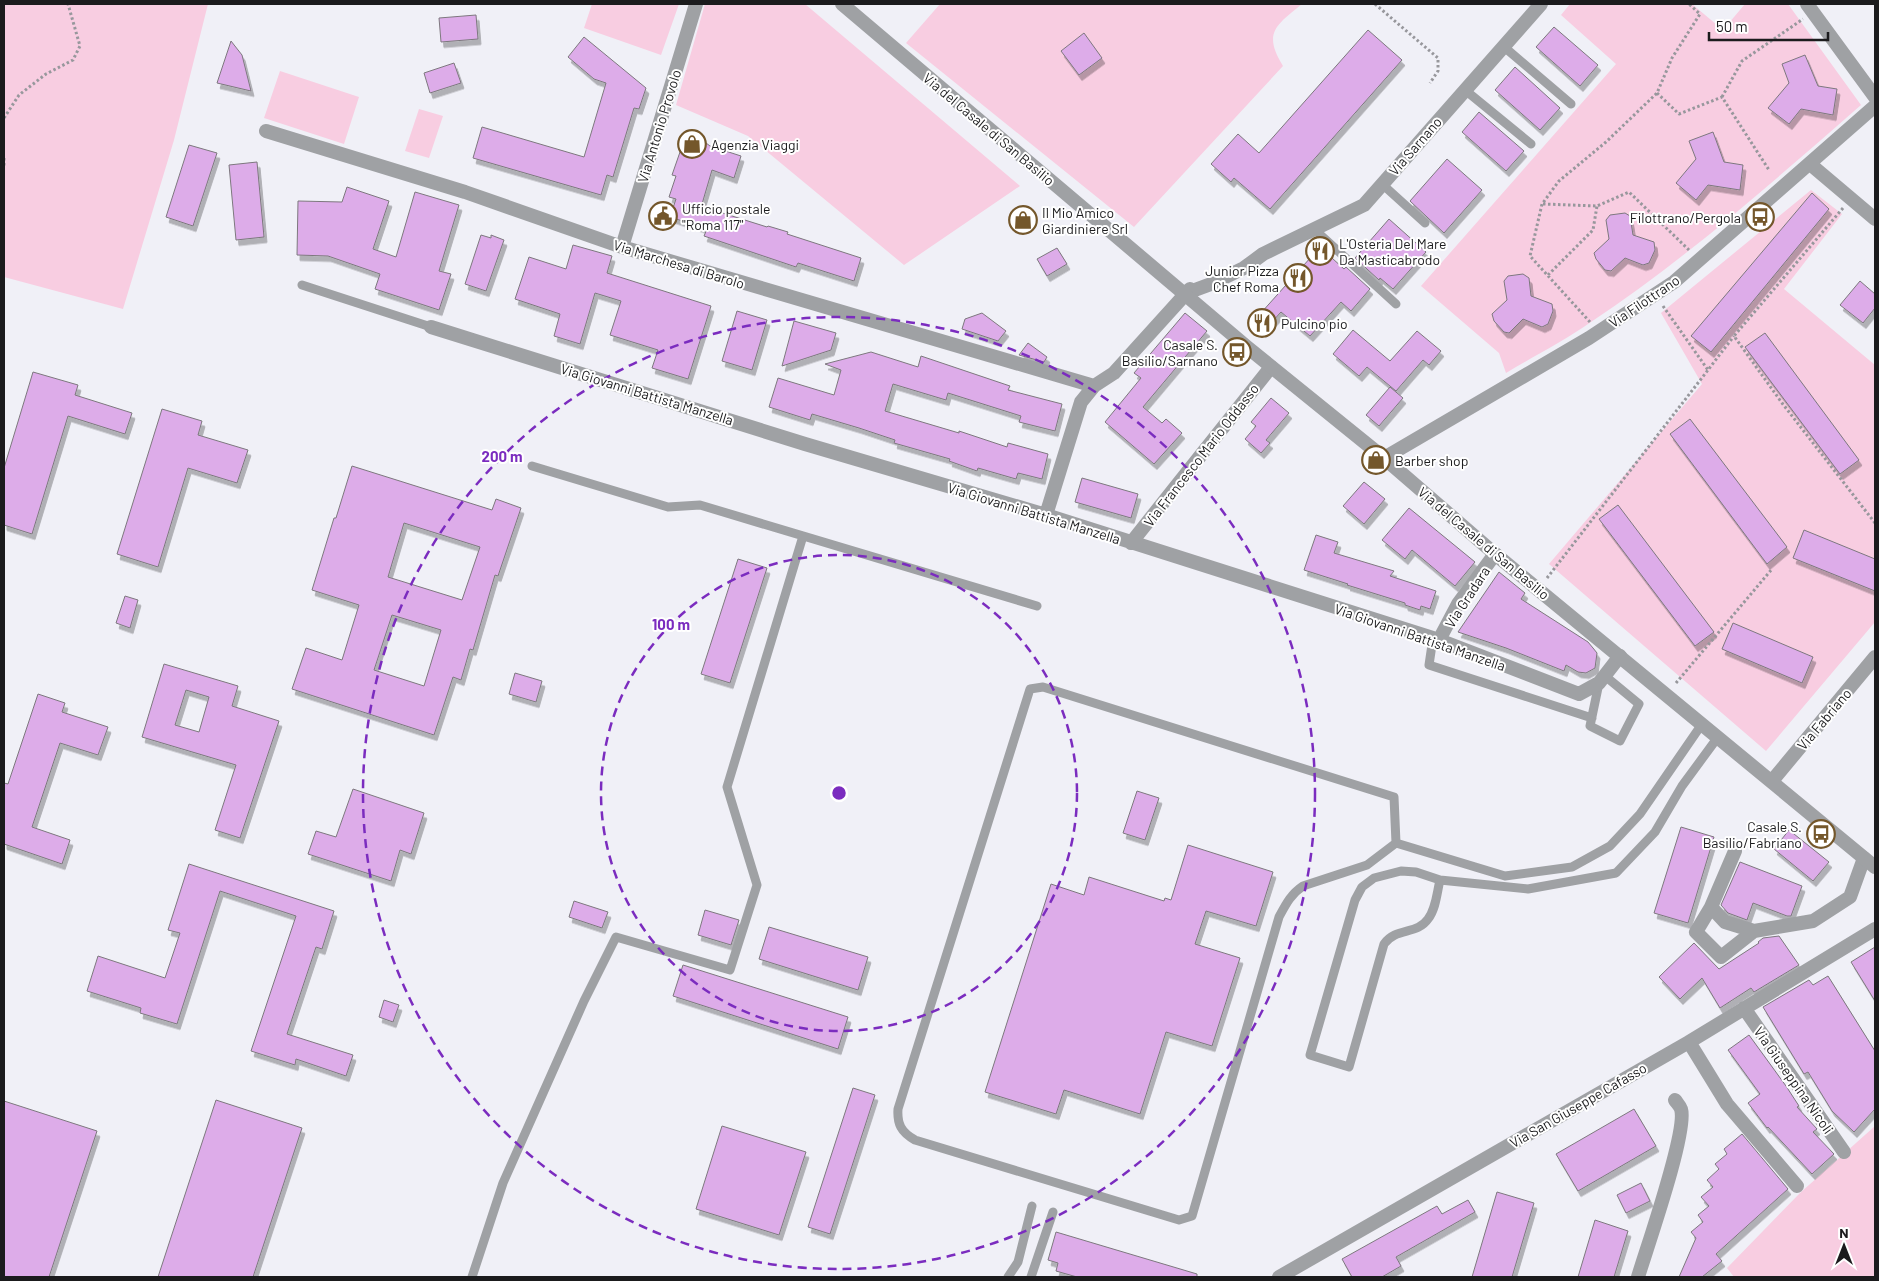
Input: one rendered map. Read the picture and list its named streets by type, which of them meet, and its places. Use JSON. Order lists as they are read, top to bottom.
{
  "streets": {
    "street": [
      "Via Antonio Provolo",
      "Via del Casale di San Basilio",
      "Via Sarnano",
      "Via Marchesa di Barolo",
      "Via Filottrano",
      "Via Giovanni Battista Manzella",
      "Via Francesco Mario Oddasso",
      "Via Gradara",
      "Via Fabriano",
      "Via Giuseppina Nicoli",
      "Via San Giuseppe Cafasso"
    ]
  },
  "crossings": [
    ["Via Antonio Provolo", "Via Marchesa di Barolo"],
    ["Via del Casale di San Basilio", "Via Sarnano"],
    ["Via del Casale di San Basilio", "Via Filottrano"],
    ["Via del Casale di San Basilio", "Via Francesco Mario Oddasso"],
    ["Via del Casale di San Basilio", "Via Gradara"],
    ["Via del Casale di San Basilio", "Via Fabriano"],
    ["Via Sarnano", "Via Marchesa di Barolo"],
    ["Via Giovanni Battista Manzella", "Via Francesco Mario Oddasso"],
    ["Via Giovanni Battista Manzella", "Via Gradara"],
    ["Via Giuseppina Nicoli", "Via San Giuseppe Cafasso"]
  ],
  "places": {
    "shop": ["Agenzia Viaggi", "Il Mio Amico Giardiniere Srl", "Barber shop"],
    "public building": ["Ufficio postale \"Roma 117\""],
    "bus stop": ["Filottrano/Pergola", "Casale S. Basilio/Sarnano", "Casale S. Basilio/Fabriano"],
    "restaurant": ["L'Osteria Del Mare Da Masticabrodo", "Junior Pizza Chef Roma", "Pulcino pio"]
  },
  "scale_bar": "50 m",
  "north": "top",
  "rings": ["200 m", "100 m"]
}
